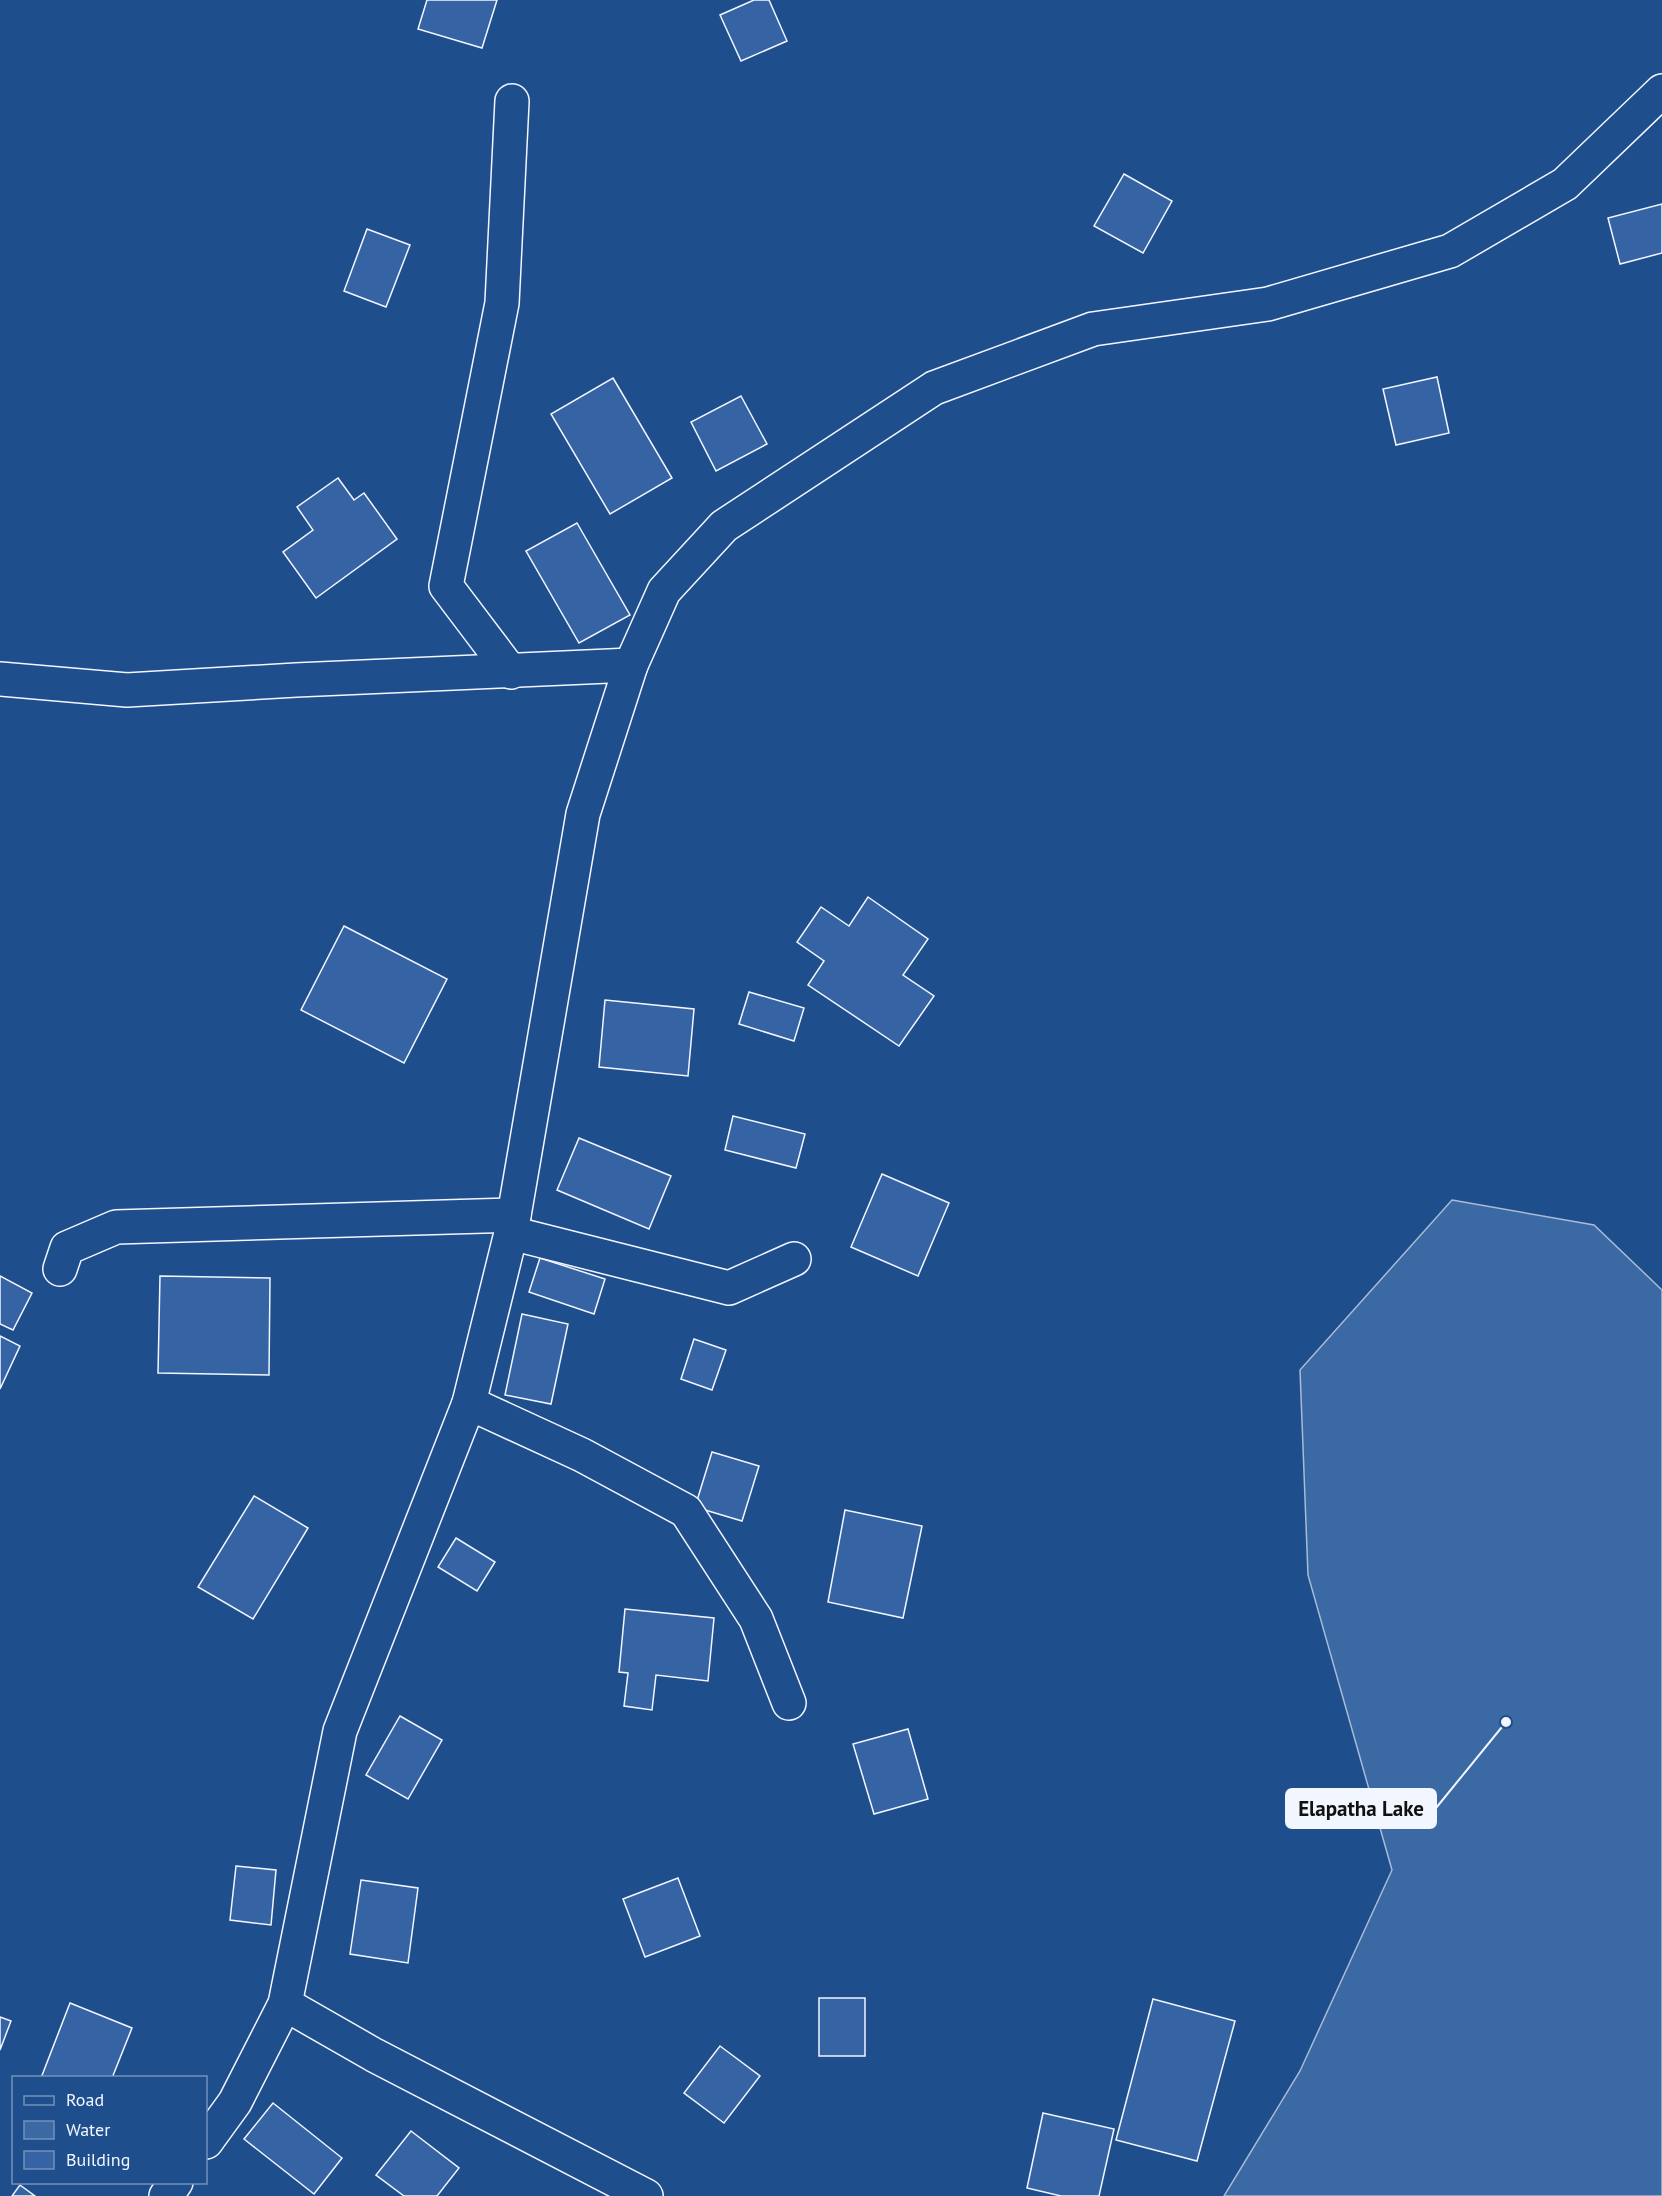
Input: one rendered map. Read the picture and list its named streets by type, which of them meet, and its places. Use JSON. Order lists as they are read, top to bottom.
{
  "places": ["Elapatha Lake"],
  "legend": ["Road", "Water", "Building"]
}
